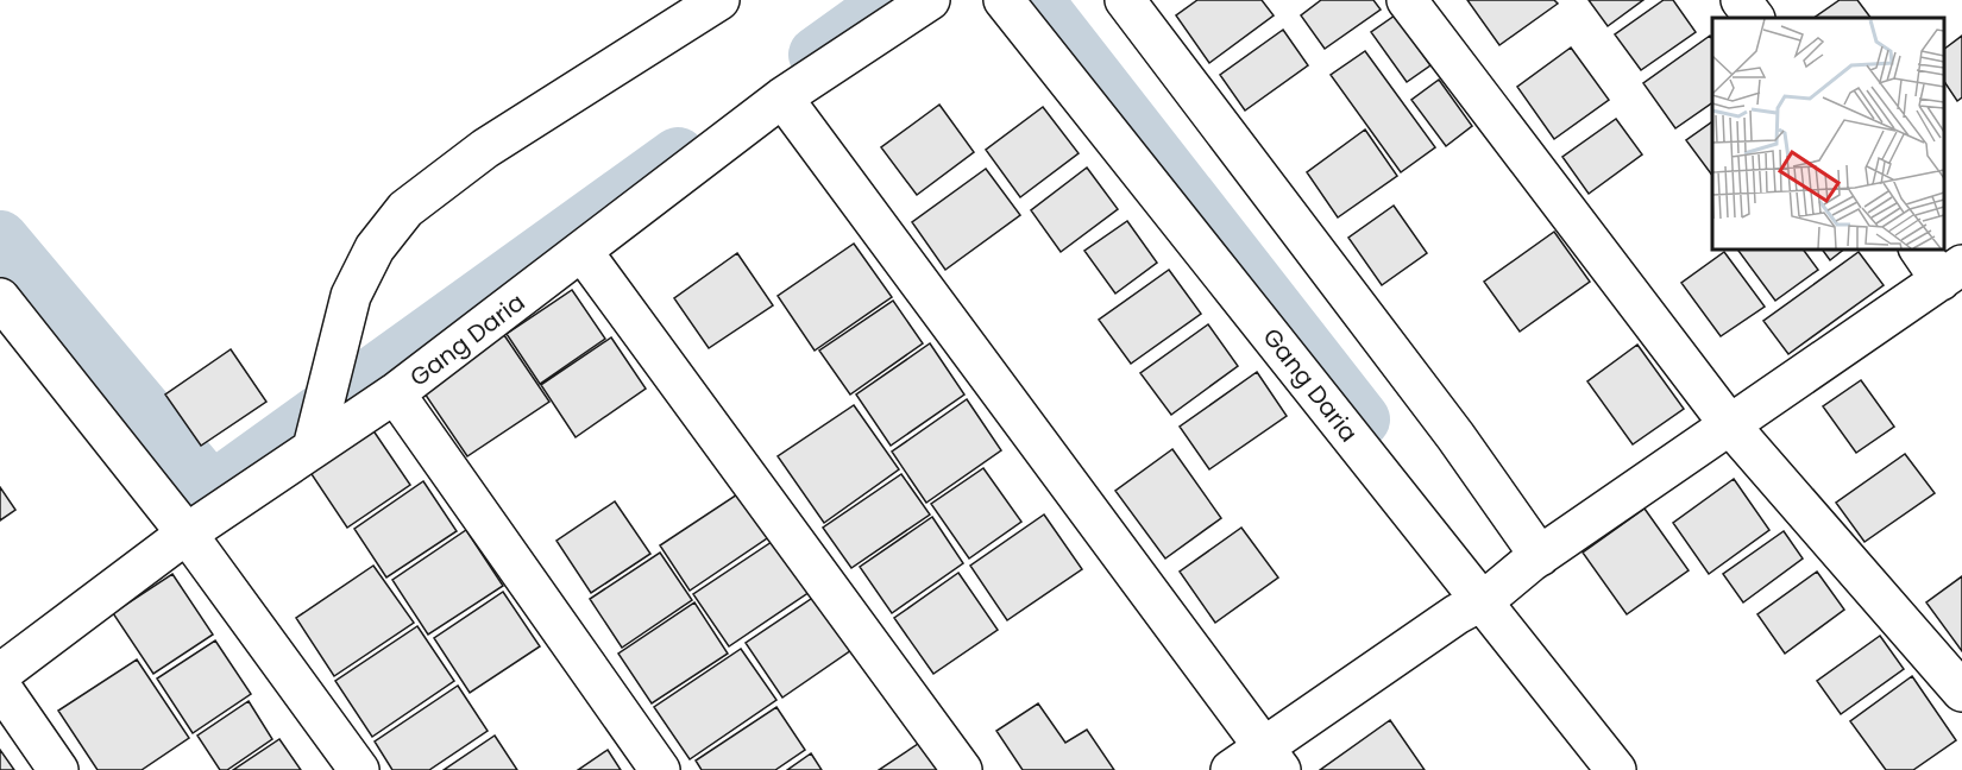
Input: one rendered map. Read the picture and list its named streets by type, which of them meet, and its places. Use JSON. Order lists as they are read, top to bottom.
{
  "streets": {
    "street": ["Gang Daria"]
  }
}
